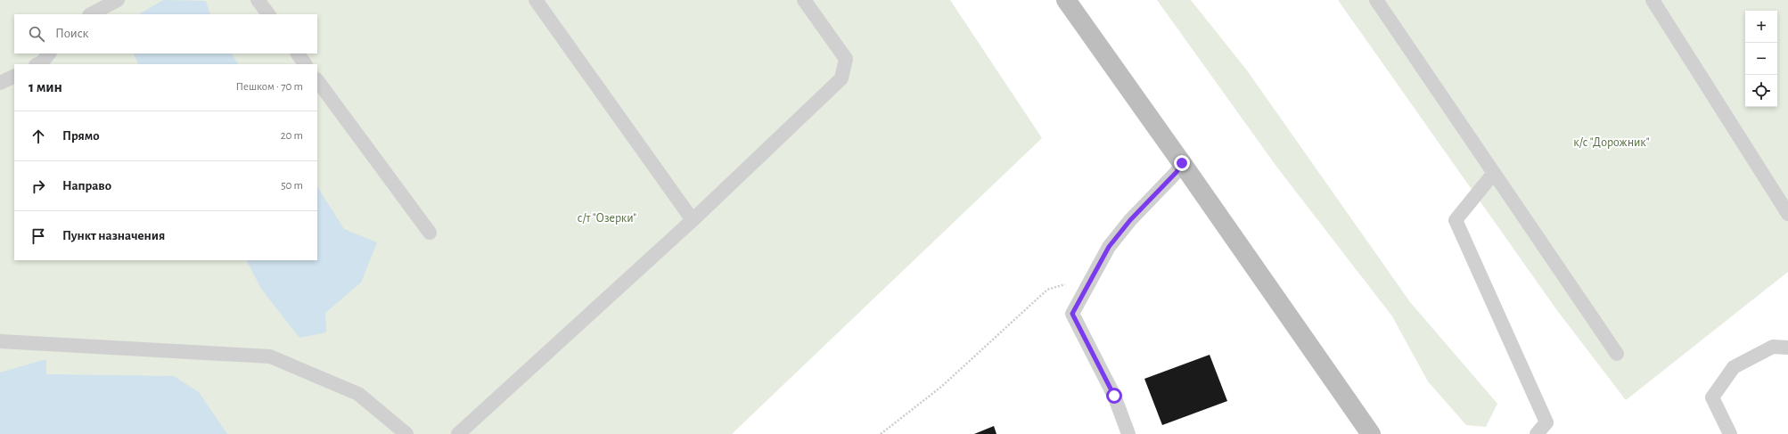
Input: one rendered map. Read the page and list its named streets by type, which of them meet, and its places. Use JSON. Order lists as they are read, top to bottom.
{
  "parks": ["к/с \"Дорожник\"", "с/т \"Озерки\""],
  "page": {
    "map_buttons": ["+", "−"],
    "search": "Поиск",
    "heading": ["1 мин", "Пешком · 70 m"],
    "list": [
      ["Прямо", "20 m"],
      ["Направо", "50 m"],
      "Пункт назначения"
    ]
  }
}
